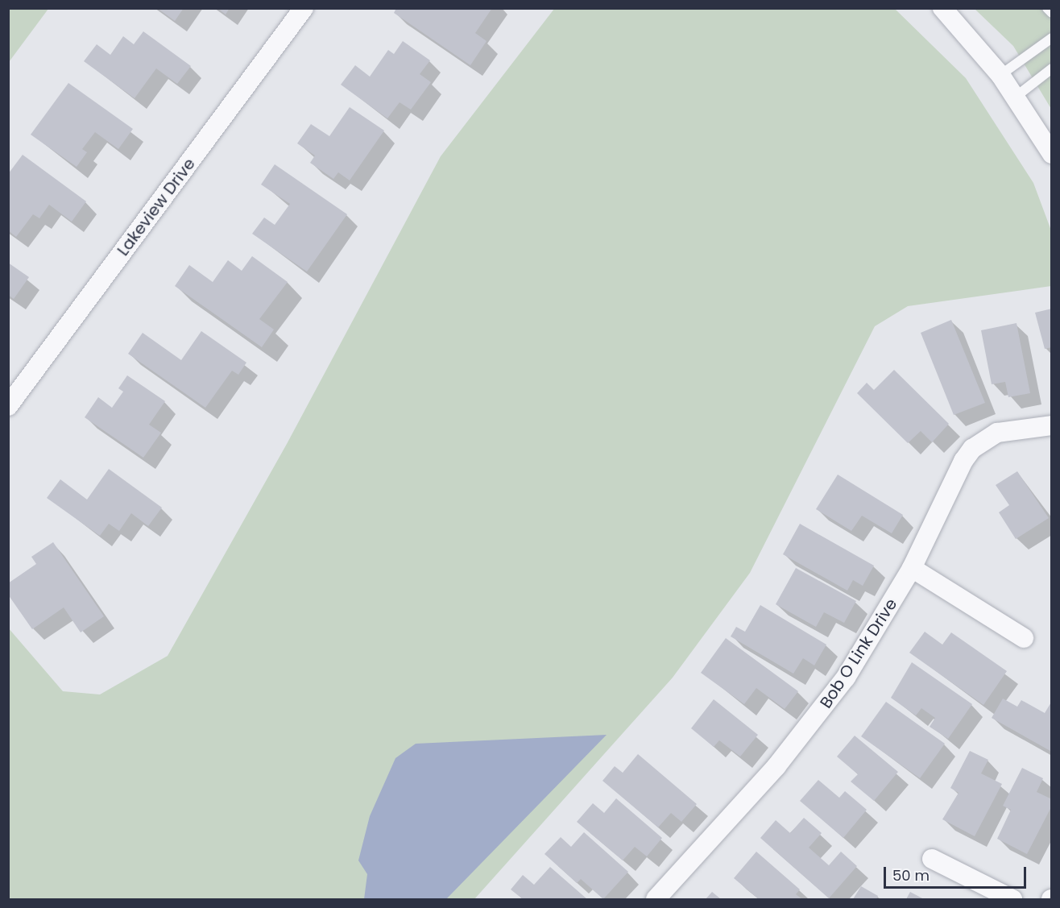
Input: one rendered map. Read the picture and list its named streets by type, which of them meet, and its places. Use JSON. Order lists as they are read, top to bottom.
{
  "streets": {
    "street": ["Lakeview Drive", "Bob O Link Drive"]
  },
  "scale_bar": "50 m"
}
